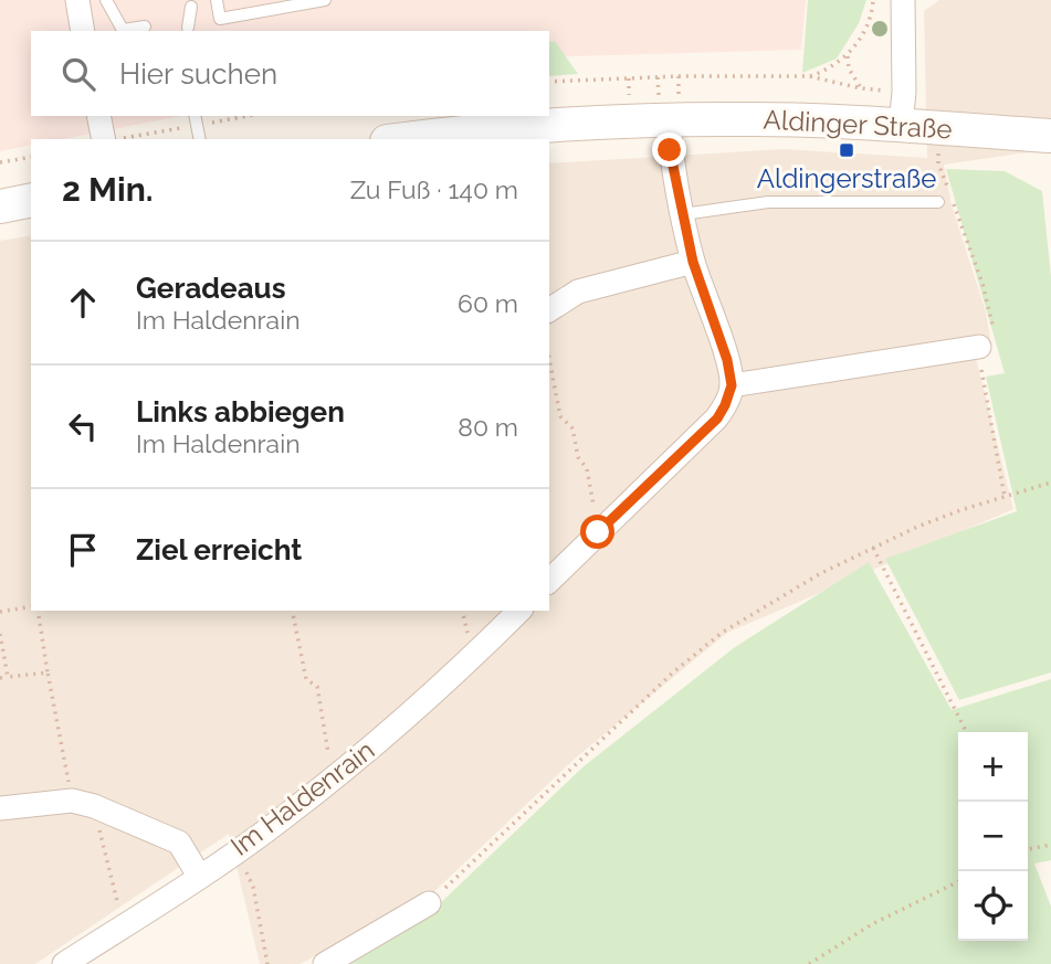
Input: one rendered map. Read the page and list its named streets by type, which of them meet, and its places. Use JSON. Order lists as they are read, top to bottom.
{
  "streets": {
    "main road": ["Aldinger Straße"],
    "street": ["Im Haldenrain"]
  },
  "places": {
    "transit": ["Aldingerstraße"]
  },
  "page": {
    "search": "Hier suchen",
    "heading": ["2 Min.", "Zu Fuß · 140 m"],
    "list": [
      ["Geradeaus", "Im Haldenrain", "60 m"],
      ["Links abbiegen", "Im Haldenrain", "80 m"],
      "Ziel erreicht"
    ],
    "map_buttons": ["+", "−"]
  }
}
